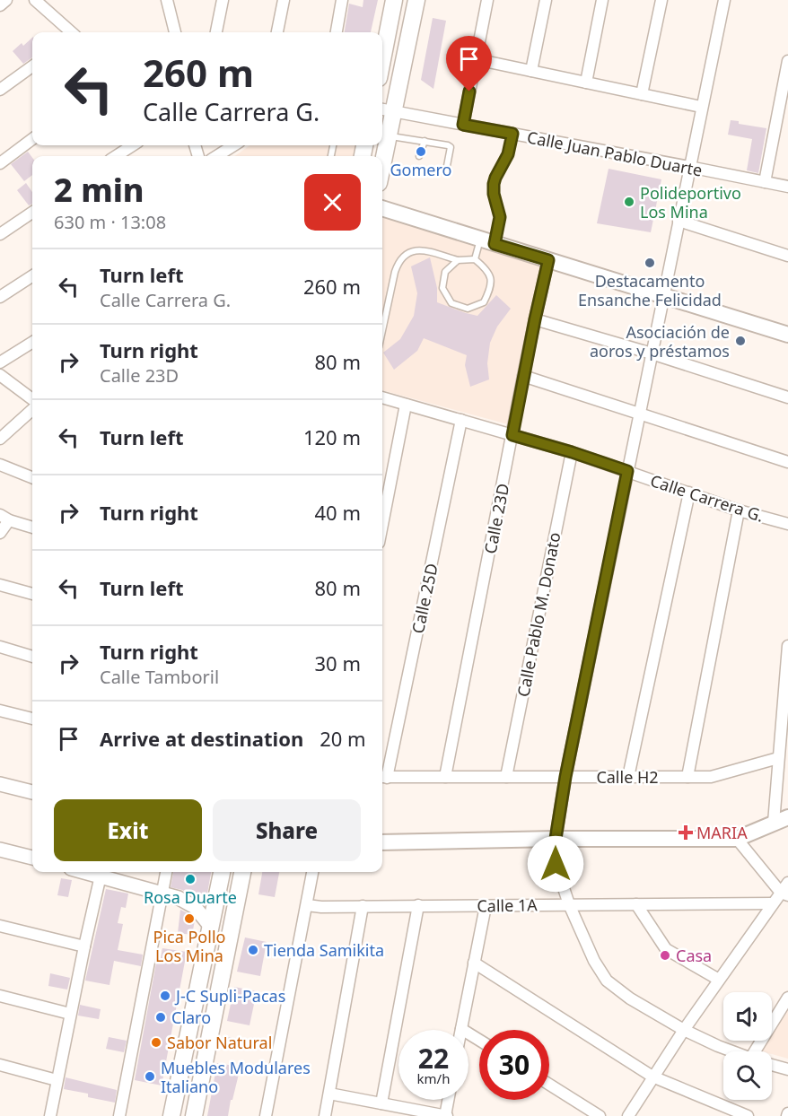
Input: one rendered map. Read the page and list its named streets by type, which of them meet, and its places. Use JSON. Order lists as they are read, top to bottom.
{
  "streets": {
    "street": [
      "Calle Juan Pablo Duarte",
      "Calle Carrera G.",
      "Calle 23D",
      "Calle 25D",
      "Calle Pablo M. Donato",
      "Calle H2",
      "Calle 1A"
    ]
  },
  "crossings": [
    ["Calle Carrera G.", "Calle 23D"],
    ["Calle Carrera G.", "Calle 25D"],
    ["Calle Carrera G.", "Calle Pablo M. Donato"],
    ["Calle 23D", "Calle H2"],
    ["Calle 25D", "Calle H2"],
    ["Calle Pablo M. Donato", "Calle H2"]
  ],
  "places": {
    "other": [
      "Gomero",
      "Polideportivo Los Mina",
      "Destacamento Ensanche Felicidad",
      "Asociación de aoros y préstamos",
      "Rosa Duarte",
      "Pica Pollo Los Mina",
      "Tienda Samikita",
      "Casa",
      "J-C Supli-Pacas",
      "Claro",
      "Sabor Natural",
      "Muebles Modulares Italiano"
    ],
    "health": ["MARIA"]
  },
  "page": {
    "turn": ["260 m", "Calle Carrera G."],
    "heading": ["2 min", "630 m · 13:08"],
    "list": [
      {
        "name": "Turn left",
        "note": "Calle Carrera G.",
        "value": "260 m"
      },
      {
        "name": "Turn right",
        "note": "Calle 23D",
        "value": "80 m"
      },
      {
        "name": "Turn left",
        "value": "120 m"
      },
      {
        "name": "Turn right",
        "value": "40 m"
      },
      {
        "name": "Turn left",
        "value": "80 m"
      },
      {
        "name": "Turn right",
        "note": "Calle Tamboril",
        "value": "30 m"
      },
      {
        "name": "Arrive at destination",
        "value": "20 m"
      }
    ],
    "buttons": ["Exit", "Share"],
    "speed": "22 km/h",
    "limit": "30"
  }
}
